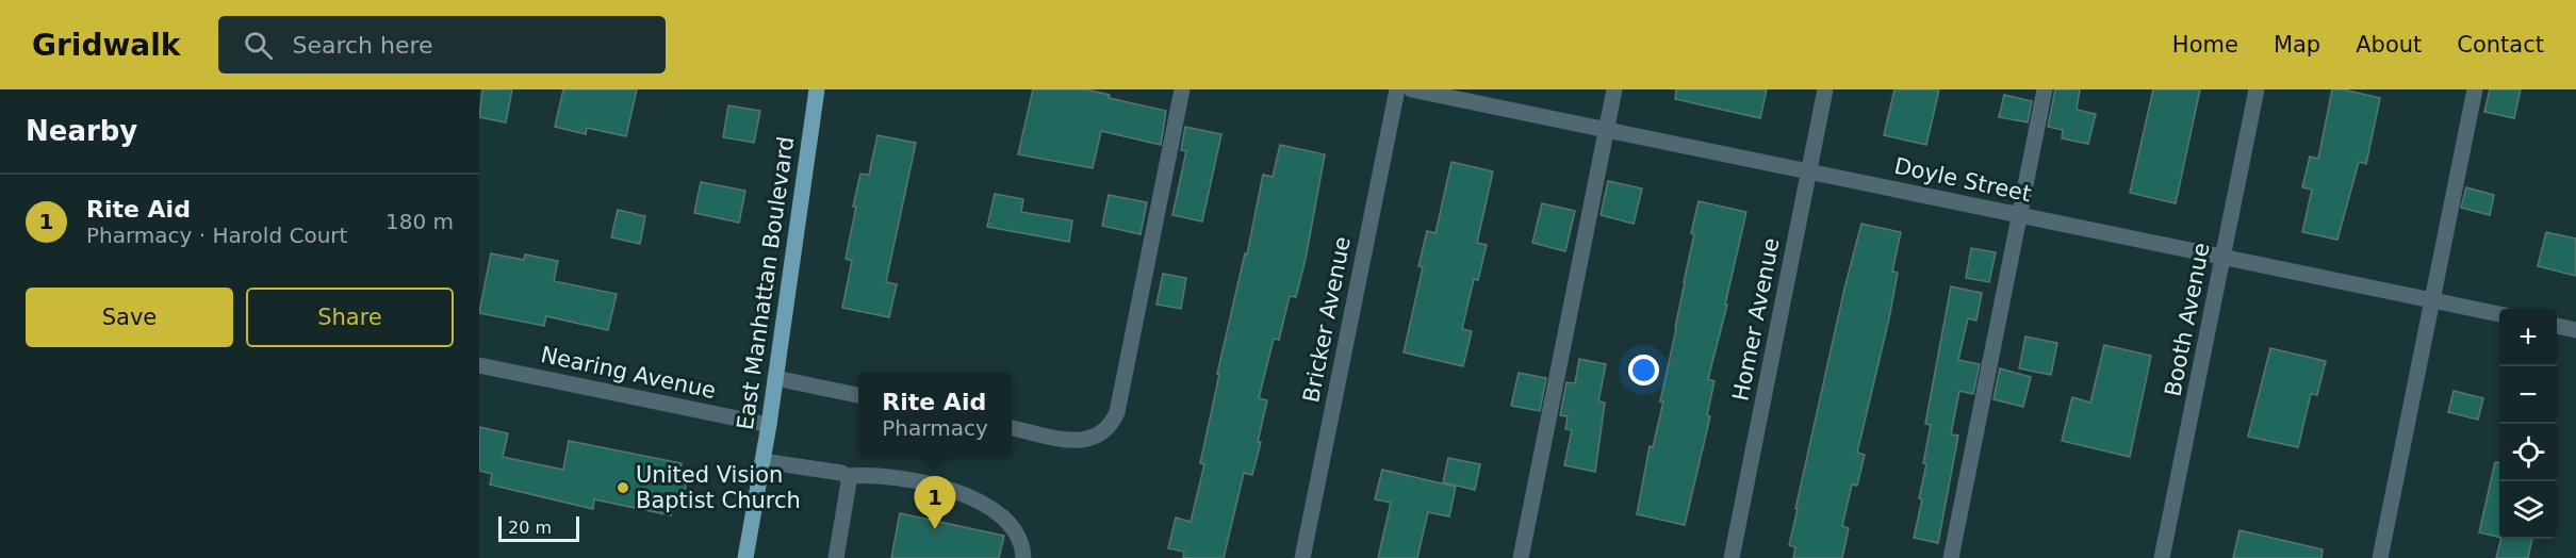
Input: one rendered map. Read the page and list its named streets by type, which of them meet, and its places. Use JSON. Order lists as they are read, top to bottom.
{
  "streets": {
    "main road": ["East Manhattan Boulevard"],
    "street": [
      "Doyle Street",
      "Bricker Avenue",
      "Homer Avenue",
      "Booth Avenue",
      "Nearing Avenue"
    ]
  },
  "crossings": [
    ["Doyle Street", "Homer Avenue"],
    ["Doyle Street", "Booth Avenue"],
    ["East Manhattan Boulevard", "Nearing Avenue"]
  ],
  "places": ["United Vision Baptist Church"],
  "scale_bar": "20 m",
  "page": {
    "header": "Gridwalk",
    "search": "Search here",
    "nav": [
      "Home",
      "Map",
      "About",
      "Contact"
    ],
    "heading": "Nearby",
    "list": [
      {
        "mark": "1",
        "name": "Rite Aid",
        "note": "Pharmacy · Harold Court",
        "value": "180 m"
      }
    ],
    "buttons": ["Save", "Share"],
    "map_buttons": ["+", "−"],
    "popup": ["Rite Aid", "Pharmacy"],
    "pins": "1",
    "scale": "20 m"
  }
}
